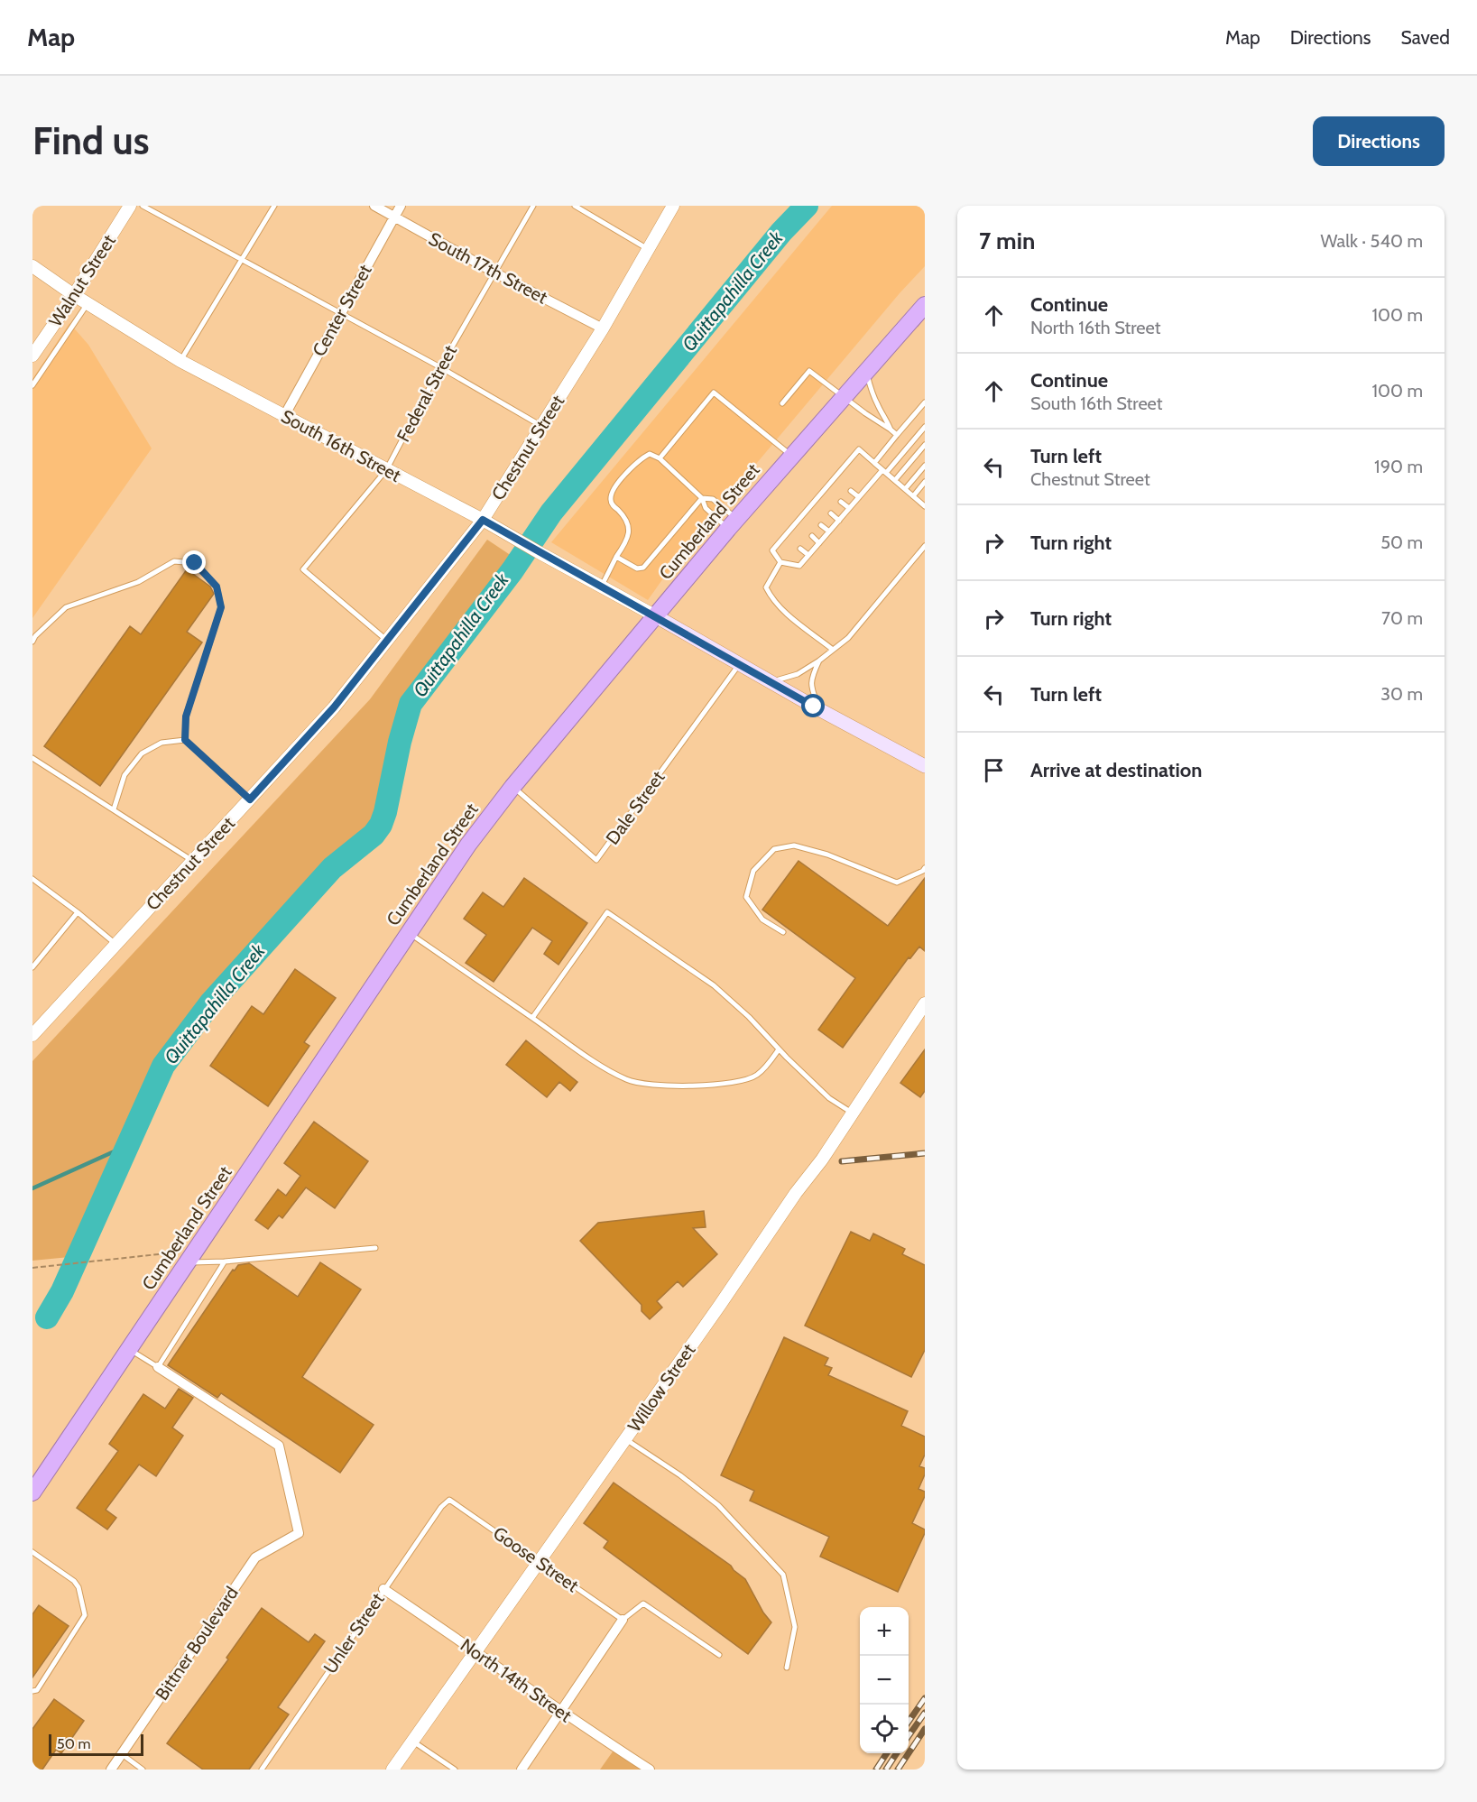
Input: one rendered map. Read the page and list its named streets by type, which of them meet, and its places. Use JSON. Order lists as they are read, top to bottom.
{
  "streets": {
    "highway": ["Cumberland Street"],
    "street": [
      "South 17th Street",
      "Walnut Street",
      "Center Street",
      "South 16th Street",
      "Chestnut Street",
      "Willow Street",
      "Bittner Boulevard",
      "North 14th Street"
    ],
    "lane": [
      "Federal Street",
      "Dale Street",
      "Goose Street",
      "Unler Street"
    ]
  },
  "crossings": [
    ["South 17th Street", "Center Street"],
    ["South 17th Street", "Federal Street"],
    ["South 17th Street", "Chestnut Street"],
    ["Walnut Street", "South 16th Street"],
    ["Center Street", "South 16th Street"],
    ["Federal Street", "South 16th Street"],
    ["Federal Street", "Chestnut Street"],
    ["South 16th Street", "Chestnut Street"],
    ["South 16th Street", "Cumberland Street"],
    ["Cumberland Street", "Dale Street"],
    ["Willow Street", "Goose Street"],
    ["Willow Street", "North 14th Street"],
    ["Goose Street", "Unler Street"],
    ["Unler Street", "North 14th Street"]
  ],
  "water": ["Quittapahilla Creek"],
  "scale_bar": "50 m",
  "page": {
    "header": "Map",
    "nav": ["Map", "Directions", "Saved"],
    "buttons": "Directions",
    "title": "Find us",
    "heading": ["7 min", "Walk · 540 m"],
    "list": [
      ["Continue", "North 16th Street", "100 m"],
      ["Continue", "South 16th Street", "100 m"],
      ["Turn left", "Chestnut Street", "190 m"],
      ["Turn right", "50 m"],
      ["Turn right", "70 m"],
      ["Turn left", "30 m"],
      "Arrive at destination"
    ],
    "map_buttons": ["+", "−"],
    "scale": "50 m"
  }
}
